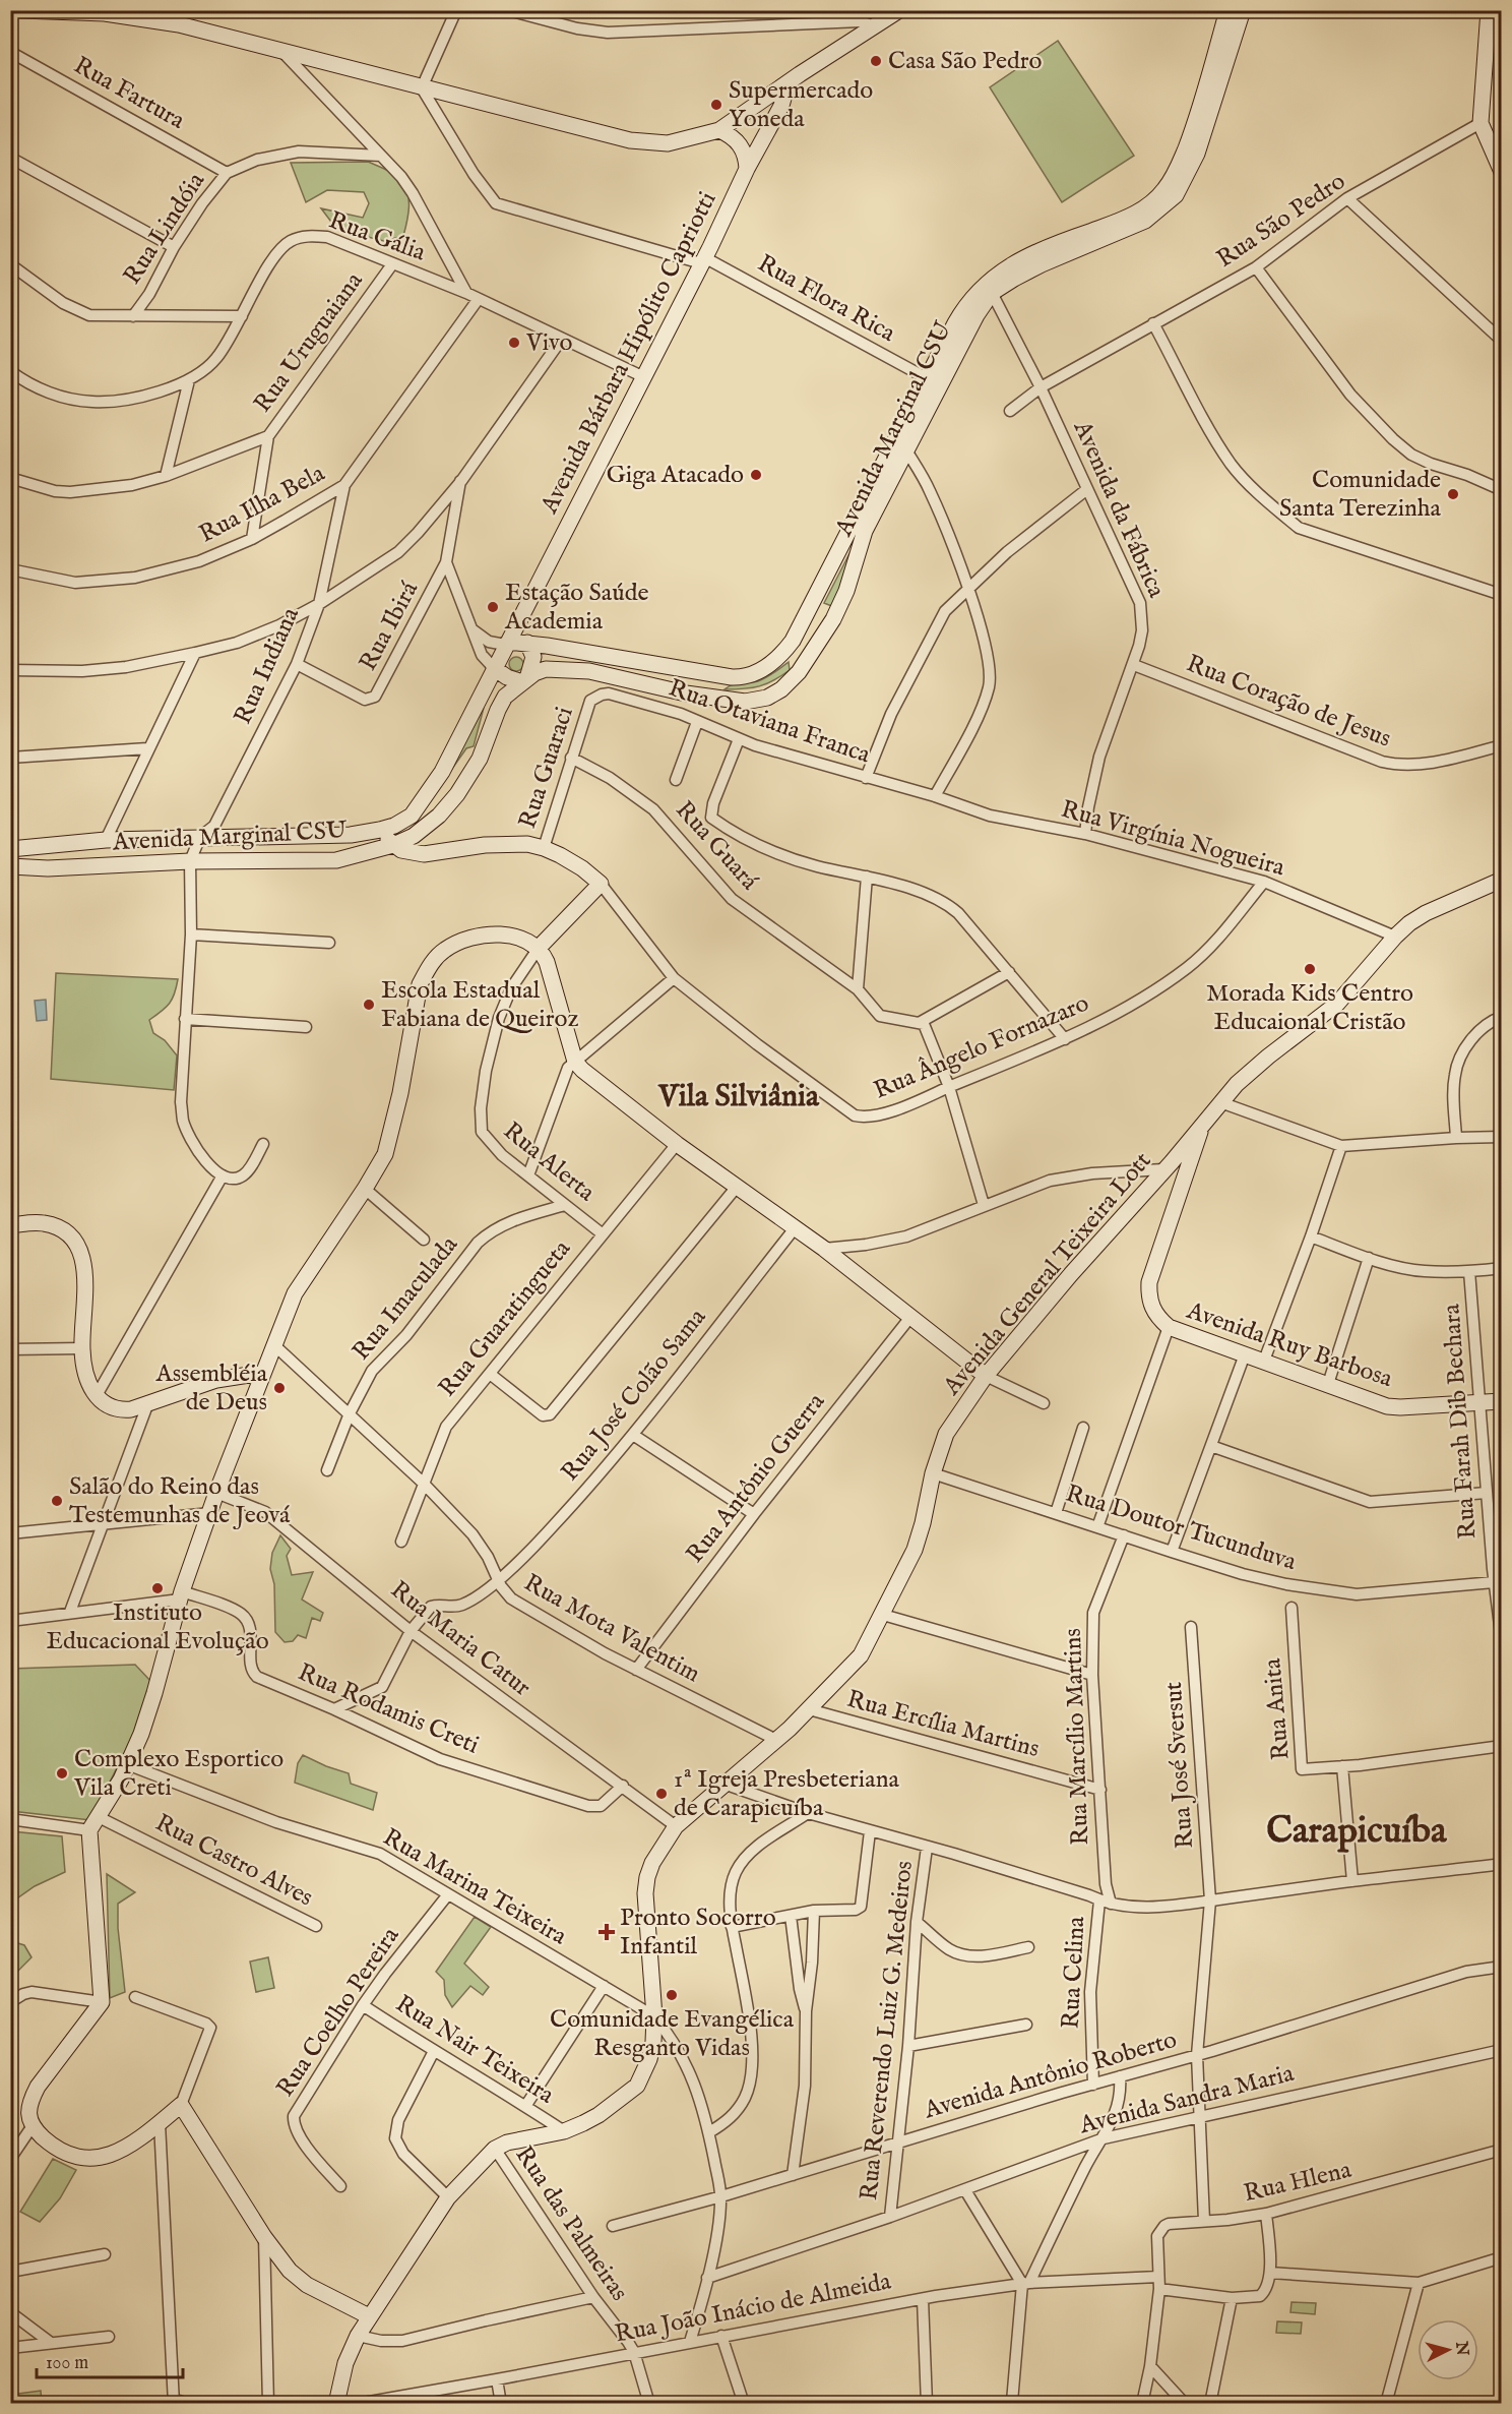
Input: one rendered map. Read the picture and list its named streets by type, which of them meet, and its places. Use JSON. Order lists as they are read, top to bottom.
{
  "streets": {
    "street": [
      "Rua Fartura",
      "Rua São Pedro",
      "Rua Lindóia",
      "Rua Gália",
      "Rua Flora Rica",
      "Rua Uruguaiana",
      "Avenida Bárbara Hipólito Capriotti",
      "Avenida Marginal CSU",
      "Rua Ilha Bela",
      "Avenida da Fábrica",
      "Rua Ibirá",
      "Rua Indiana",
      "Rua Coração de Jesus",
      "Rua Otaviana Franca",
      "Rua Guaraci",
      "Rua Virgínia Nogueira",
      "Rua Guará",
      "Rua Ângelo Fornazaro",
      "Rua Alerta",
      "Avenida General Teixeira Lott",
      "Rua Imaculada",
      "Rua Guaratingueta",
      "Avenida Ruy Barbosa",
      "Rua José Colão Sama",
      "Rua Farah Dib Bechara",
      "Rua Antônio Guerra",
      "Rua Doutor Tucunduva",
      "Rua Mota Valentim",
      "Rua Maria Catur",
      "Rua Rodamis Creti",
      "Rua Anita",
      "Rua Ercília Martins",
      "Rua Marcílio Martins",
      "Rua José Sversut",
      "Rua Castro Alves",
      "Rua Marina Teixeira",
      "Rua Celina",
      "Rua Coelho Pereira",
      "Rua Reverendo Luiz G. Medeiros",
      "Rua Nair Teixeira",
      "Avenida Antônio Roberto",
      "Avenida Sandra Maria",
      "Rua Hlena",
      "Rua das Palmeiras",
      "Rua João Inácio de Almeida"
    ]
  },
  "crossings": [
    ["Rua Fartura", "Rua Lindóia"],
    ["Rua São Pedro", "Avenida da Fábrica"],
    ["Rua Gália", "Rua Uruguaiana"],
    ["Rua Gália", "Avenida Bárbara Hipólito Capriotti"],
    ["Rua Gália", "Rua Ilha Bela"],
    ["Rua Flora Rica", "Avenida Bárbara Hipólito Capriotti"],
    ["Rua Flora Rica", "Avenida Marginal CSU"],
    ["Avenida Bárbara Hipólito Capriotti", "Avenida Marginal CSU"],
    ["Avenida Marginal CSU", "Avenida da Fábrica"],
    ["Avenida Marginal CSU", "Rua Indiana"],
    ["Rua Ilha Bela", "Rua Indiana"],
    ["Avenida da Fábrica", "Rua Coração de Jesus"],
    ["Avenida da Fábrica", "Rua Virgínia Nogueira"],
    ["Rua Ibirá", "Rua Indiana"],
    ["Rua Otaviana Franca", "Rua Guaraci"],
    ["Rua Otaviana Franca", "Rua Virgínia Nogueira"],
    ["Rua Guaraci", "Rua Guará"],
    ["Rua Virgínia Nogueira", "Rua Ângelo Fornazaro"],
    ["Rua Alerta", "Rua Imaculada"],
    ["Rua Alerta", "Rua Guaratingueta"],
    ["Avenida General Teixeira Lott", "Avenida Ruy Barbosa"],
    ["Avenida General Teixeira Lott", "Rua Doutor Tucunduva"],
    ["Avenida General Teixeira Lott", "Rua Mota Valentim"],
    ["Avenida General Teixeira Lott", "Rua Maria Catur"],
    ["Avenida General Teixeira Lott", "Rua Ercília Martins"],
    ["Avenida General Teixeira Lott", "Rua Marina Teixeira"],
    ["Avenida General Teixeira Lott", "Rua Nair Teixeira"],
    ["Avenida General Teixeira Lott", "Rua das Palmeiras"],
    ["Rua Imaculada", "Rua Mota Valentim"],
    ["Rua Guaratingueta", "Rua Mota Valentim"],
    ["Avenida Ruy Barbosa", "Rua Farah Dib Bechara"],
    ["Rua José Colão Sama", "Rua Mota Valentim"],
    ["Rua José Colão Sama", "Rua Maria Catur"],
    ["Rua José Colão Sama", "Rua Rodamis Creti"],
    ["Rua Farah Dib Bechara", "Rua Doutor Tucunduva"],
    ["Rua Antônio Guerra", "Rua Mota Valentim"],
    ["Rua Doutor Tucunduva", "Rua Marcílio Martins"],
    ["Rua Maria Catur", "Rua Rodamis Creti"],
    ["Rua Ercília Martins", "Rua Marcílio Martins"],
    ["Rua Marcílio Martins", "Rua Celina"],
    ["Rua José Sversut", "Avenida Antônio Roberto"],
    ["Rua José Sversut", "Avenida Sandra Maria"],
    ["Rua José Sversut", "Rua Hlena"],
    ["Rua Marina Teixeira", "Rua Coelho Pereira"],
    ["Rua Marina Teixeira", "Avenida Antônio Roberto"],
    ["Rua Marina Teixeira", "Avenida Sandra Maria"],
    ["Rua Marina Teixeira", "Rua João Inácio de Almeida"],
    ["Rua Celina", "Avenida Antônio Roberto"],
    ["Rua Coelho Pereira", "Rua Nair Teixeira"],
    ["Rua Reverendo Luiz G. Medeiros", "Avenida Antônio Roberto"],
    ["Rua Reverendo Luiz G. Medeiros", "Avenida Sandra Maria"],
    ["Rua Hlena", "Rua João Inácio de Almeida"],
    ["Rua das Palmeiras", "Rua João Inácio de Almeida"]
  ],
  "districts": ["Vila Silviânia", "Carapicuíba"],
  "places": {
    "other": [
      "Casa São Pedro",
      "Supermercado Yoneda",
      "Vivo",
      "Giga Atacado",
      "Comunidade Santa Terezinha",
      "Estação Saúde Academia",
      "Morada Kids Centro Educaional Cristão",
      "Escola Estadual Fabiana de Queiroz",
      "Assembléia de Deus",
      "Salão do Reino das Testemunhas de Jeová",
      "Instituto Educacional Evolução",
      "Complexo Esportico Vila Creti",
      "1ª Igreja Presbeteriana de Carapicuíba",
      "Comunidade Evangélica Resganto Vidas"
    ],
    "health": ["Pronto Socorro Infantil"]
  },
  "scale_bar": "100 m",
  "north": "right"
}
